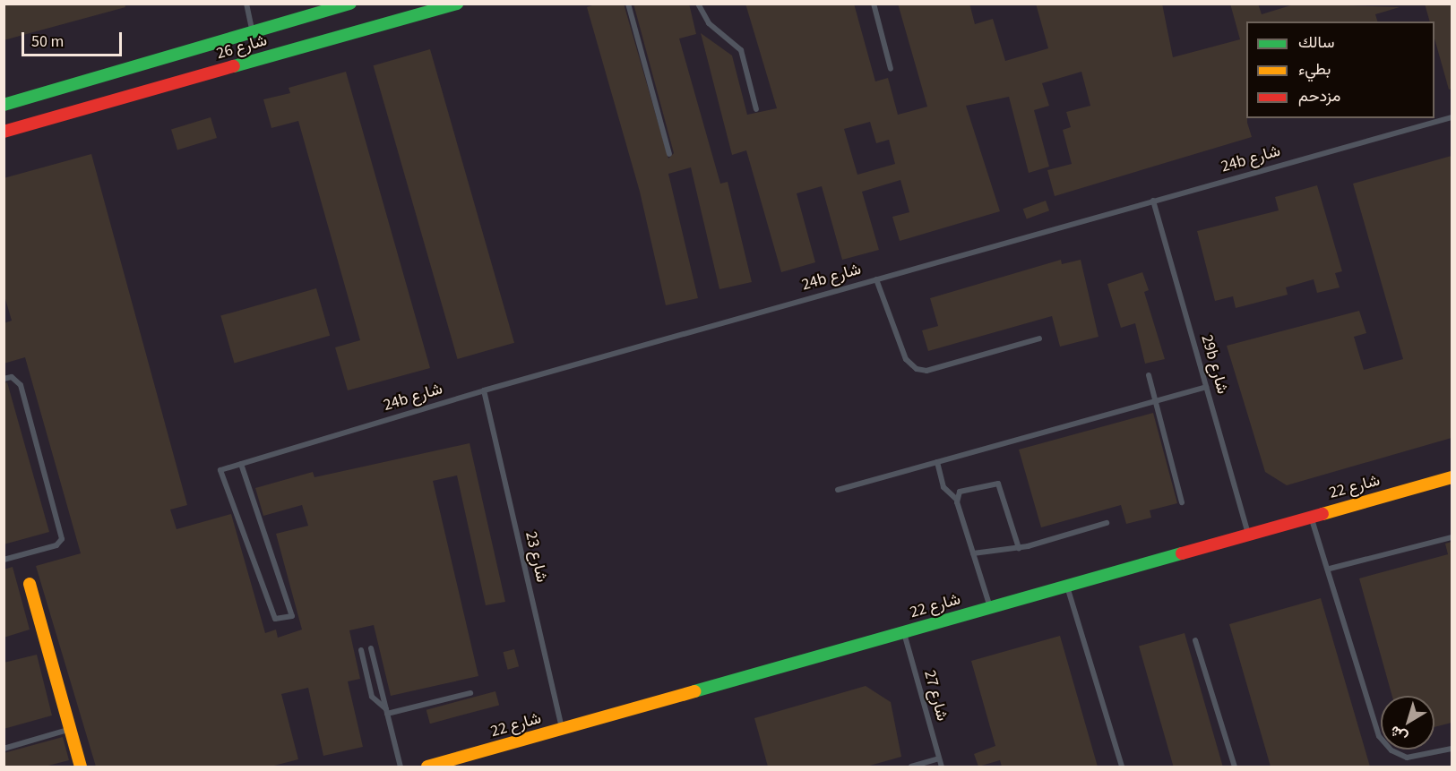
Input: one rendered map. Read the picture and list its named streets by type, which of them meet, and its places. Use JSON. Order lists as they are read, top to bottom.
{
  "streets": {
    "street": ["شارع 26", "شارع 22"],
    "lane": [
      "24b شارع",
      "29b شارع",
      "شارع 23",
      "شارع 27"
    ]
  },
  "crossings": [
    ["24b شارع", "29b شارع"],
    ["24b شارع", "شارع 23"],
    ["29b شارع", "شارع 22"],
    ["شارع 22", "شارع 23"],
    ["شارع 22", "شارع 27"]
  ],
  "legend": ["سالك", "بطيء", "مزدحم"],
  "scale_bar": "50 m",
  "north": "bottom left"
}
